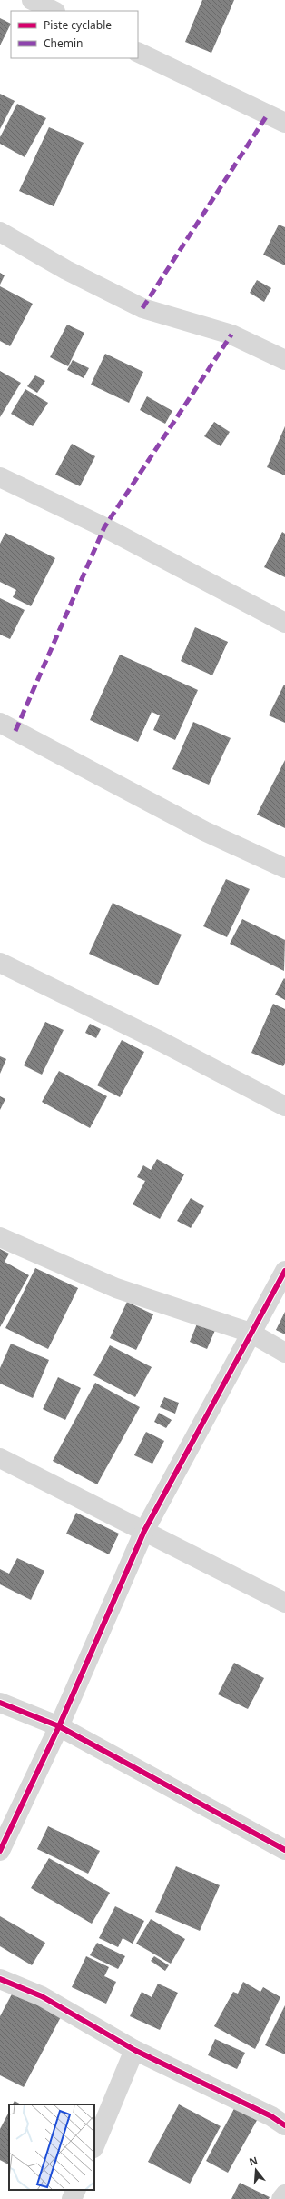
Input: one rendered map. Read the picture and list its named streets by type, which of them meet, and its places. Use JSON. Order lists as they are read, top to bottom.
{
  "legend": ["Piste cyclable", "Chemin"],
  "north": "top"
}
